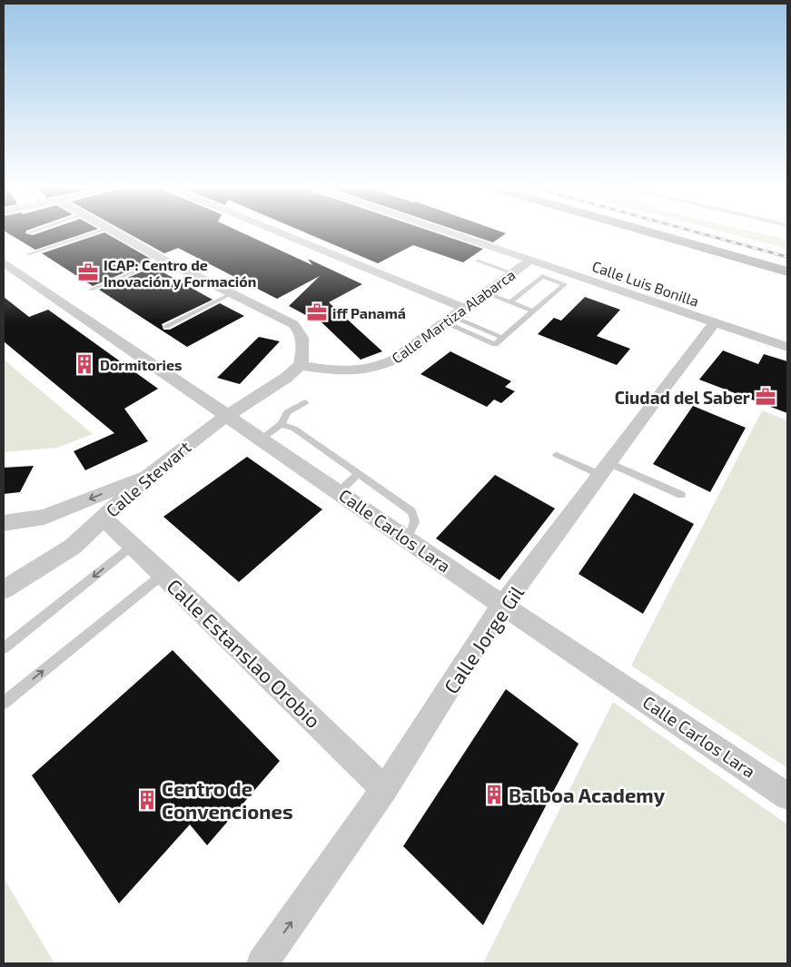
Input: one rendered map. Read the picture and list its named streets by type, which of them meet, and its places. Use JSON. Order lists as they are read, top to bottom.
{
  "streets": {
    "street": [
      "Calle Luis Bonilla",
      "Calle Martiza Alabarca",
      "Calle Stewart",
      "Calle Carlos Lara",
      "Calle Jorge Gil",
      "Calle Estanslao Orobio"
    ]
  },
  "crossings": [
    ["Calle Luis Bonilla", "Calle Martiza Alabarca"],
    ["Calle Luis Bonilla", "Calle Jorge Gil"],
    ["Calle Stewart", "Calle Carlos Lara"],
    ["Calle Stewart", "Calle Estanslao Orobio"],
    ["Calle Carlos Lara", "Calle Jorge Gil"],
    ["Calle Jorge Gil", "Calle Estanslao Orobio"]
  ],
  "places": {
    "office": ["ICAP: Centro de Inovación y Formación", "iff Panamá", "Ciudad del Saber"],
    "building": ["Dormitories", "Balboa Academy", "Centro de Convenciones"]
  }
}
